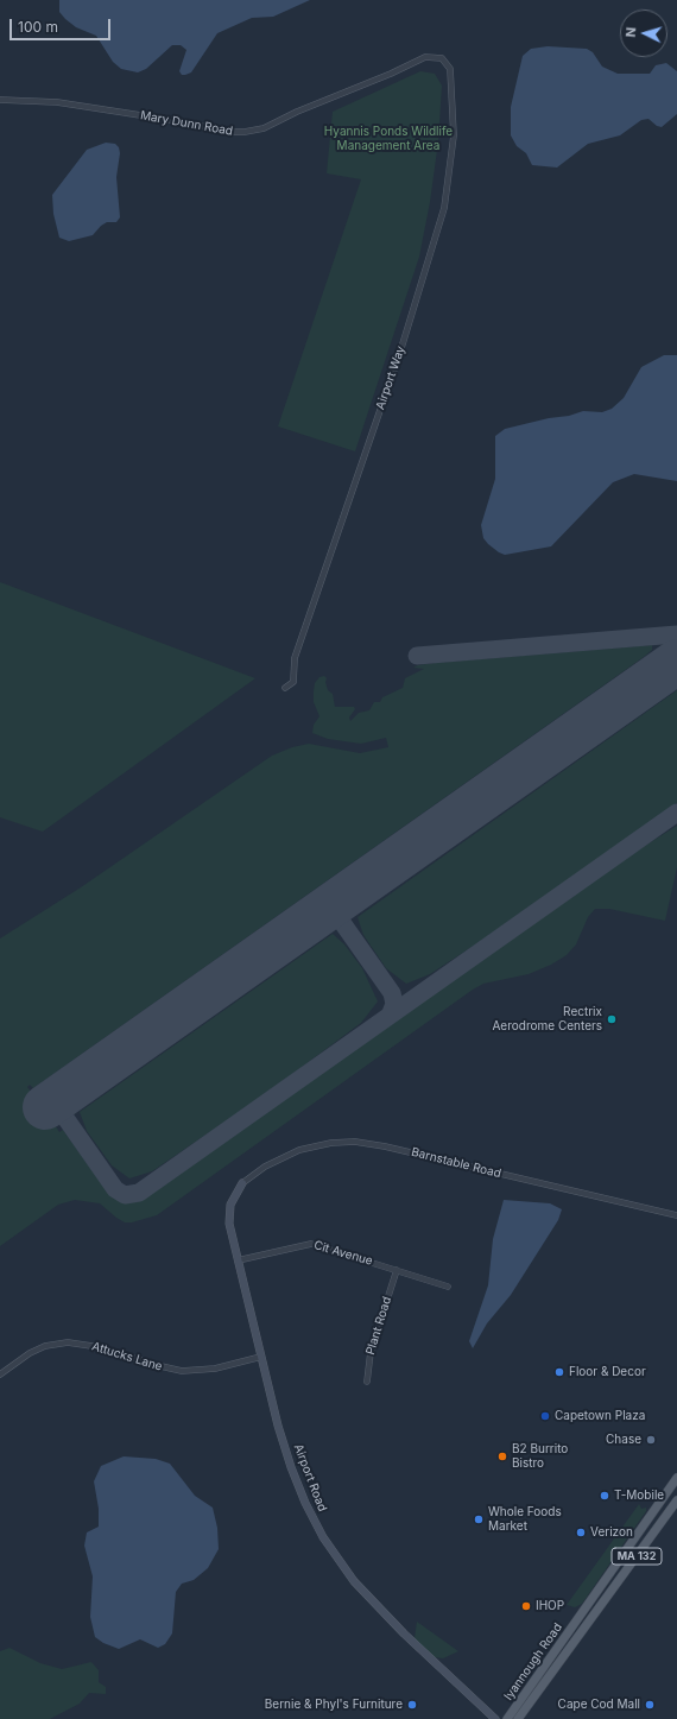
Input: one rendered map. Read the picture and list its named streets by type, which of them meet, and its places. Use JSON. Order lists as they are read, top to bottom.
{
  "streets": {
    "main road": ["MA 132", "Iyannough Road"],
    "street": [
      "Mary Dunn Road",
      "Airport Way",
      "Barnstable Road",
      "Cit Avenue",
      "Plant Road",
      "Attucks Lane",
      "Airport Road"
    ]
  },
  "crossings": [
    ["Mary Dunn Road", "Airport Way"],
    ["Barnstable Road", "Airport Road"],
    ["Cit Avenue", "Plant Road"],
    ["Cit Avenue", "Airport Road"],
    ["Attucks Lane", "Airport Road"]
  ],
  "parks": ["Hyannis Ponds Wildlife Management Area"],
  "places": [
    "Rectrix Aerodrome Centers",
    "Floor & Decor",
    "Capetown Plaza",
    "Chase",
    "B2 Burrito Bistro",
    "T-Mobile",
    "Whole Foods Market",
    "Verizon",
    "IHOP",
    "Bernie & Phyl's Furniture",
    "Cape Cod Mall"
  ],
  "scale_bar": "100 m",
  "north": "left"
}
